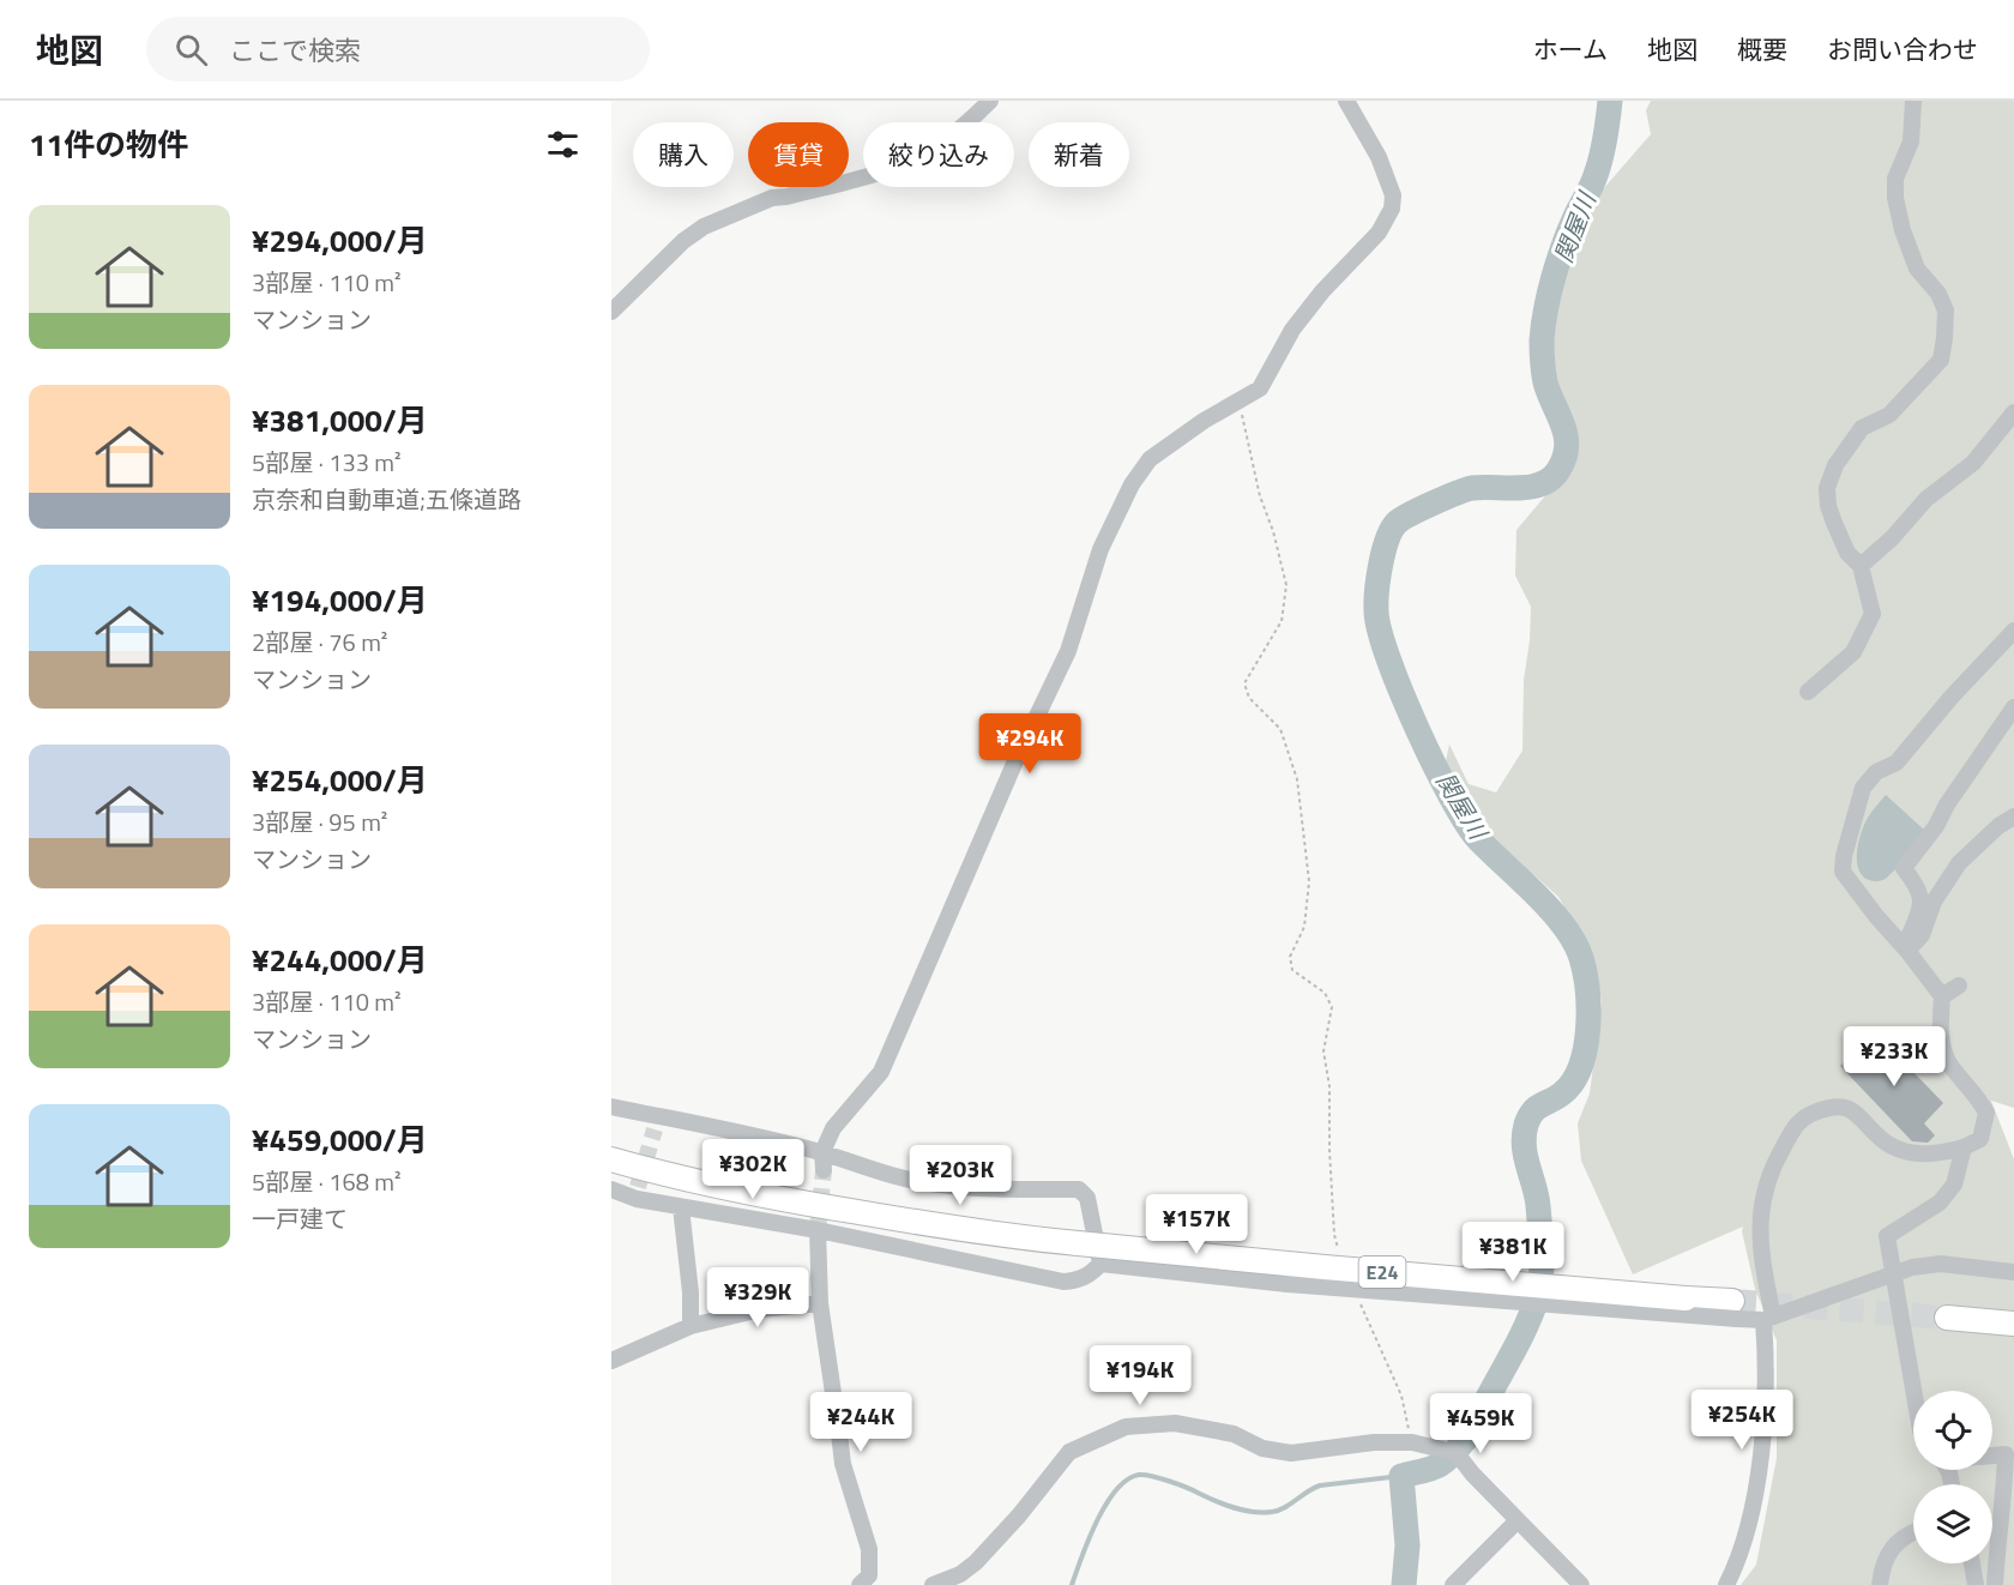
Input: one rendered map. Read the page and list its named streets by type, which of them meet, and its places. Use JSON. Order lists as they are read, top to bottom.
{
  "streets": {
    "highway": ["E24"]
  },
  "water": ["関屋川"],
  "page": {
    "header": "地図",
    "search": "ここで検索",
    "nav": [
      "ホーム",
      "地図",
      "概要",
      "お問い合わせ"
    ],
    "heading": "11件の物件",
    "chip": [
      "購入",
      "賃貸",
      "絞り込み",
      "新着"
    ],
    "list": [
      {
        "name": "¥294,000/月",
        "note": "3部屋 · 110 m² · マンション"
      },
      {
        "name": "¥381,000/月",
        "note": "5部屋 · 133 m² · 京奈和自動車道;五條道路"
      },
      {
        "name": "¥194,000/月",
        "note": "2部屋 · 76 m² · マンション"
      },
      {
        "name": "¥254,000/月",
        "note": "3部屋 · 95 m² · マンション"
      },
      {
        "name": "¥244,000/月",
        "note": "3部屋 · 110 m² · マンション"
      },
      {
        "name": "¥459,000/月",
        "note": "5部屋 · 168 m² · 一戸建て"
      }
    ],
    "price": [
      "¥294K",
      "¥233K",
      "¥302K",
      "¥203K",
      "¥157K",
      "¥381K",
      "¥329K",
      "¥194K",
      "¥254K",
      "¥244K",
      "¥459K"
    ]
  }
}
